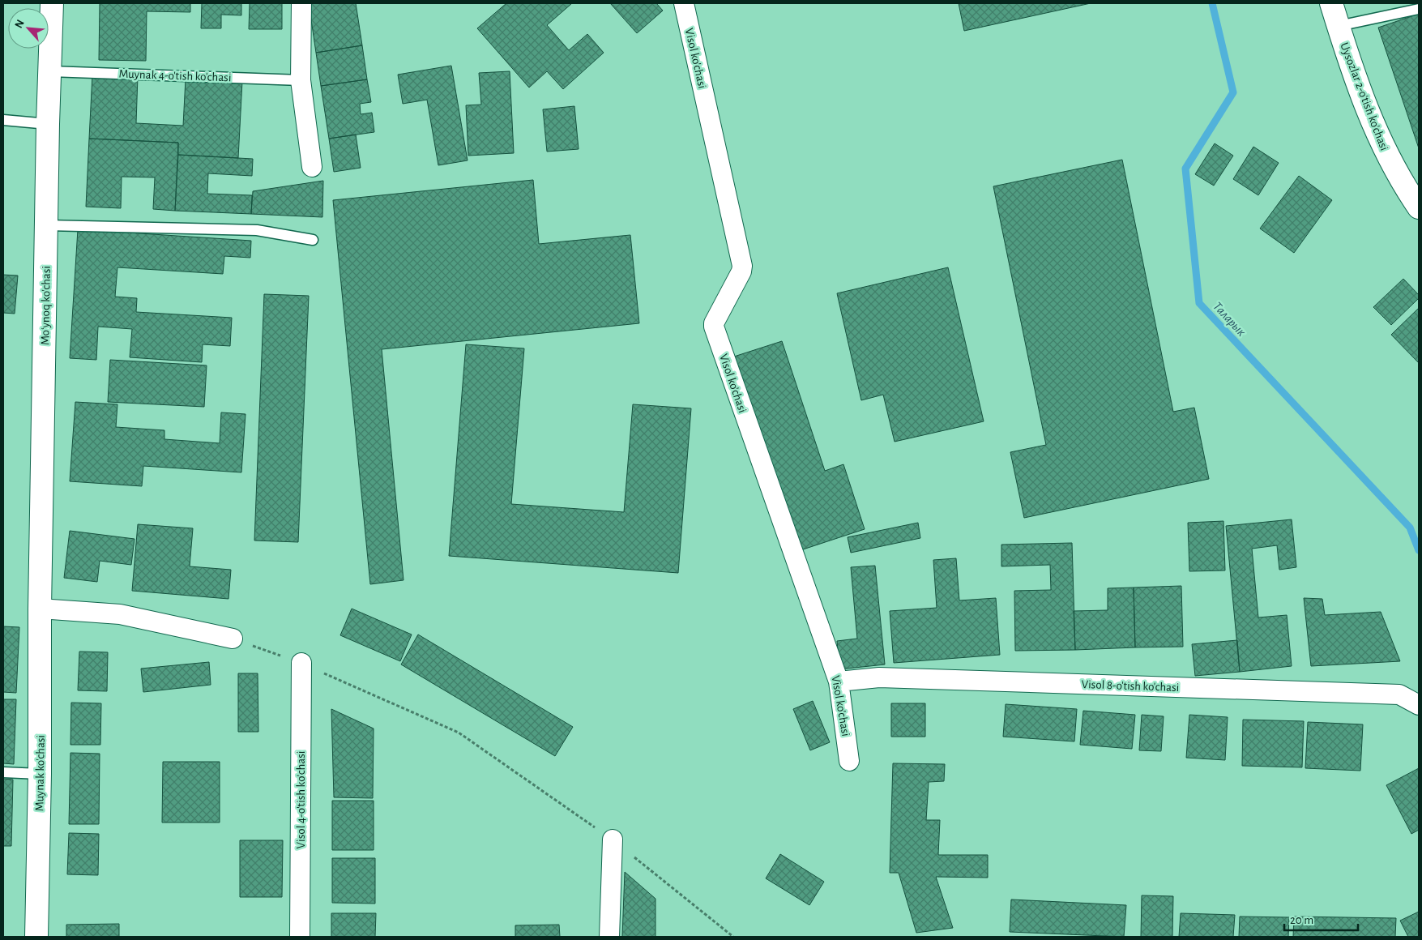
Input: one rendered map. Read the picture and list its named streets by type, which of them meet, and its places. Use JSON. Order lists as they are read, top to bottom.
{
  "streets": {
    "street": [
      "Visol ko'chasi",
      "Uysozlar 2-o'tish ko'chasi",
      "Moʻynoq ko'chasi",
      "Visol 8-o'tish ko'chasi",
      "Muynak ko'chasi",
      "Visol 4-o'tish ko'chasi"
    ],
    "lane": ["Muynak 4-o'tish ko'chasi"]
  },
  "crossings": [
    ["Visol ko'chasi", "Visol 8-o'tish ko'chasi"],
    ["Muynak 4-o'tish ko'chasi", "Moʻynoq ko'chasi"],
    ["Moʻynoq ko'chasi", "Muynak ko'chasi"]
  ],
  "water": ["Таларык"],
  "scale_bar": "20 m",
  "north": "top left"
}
